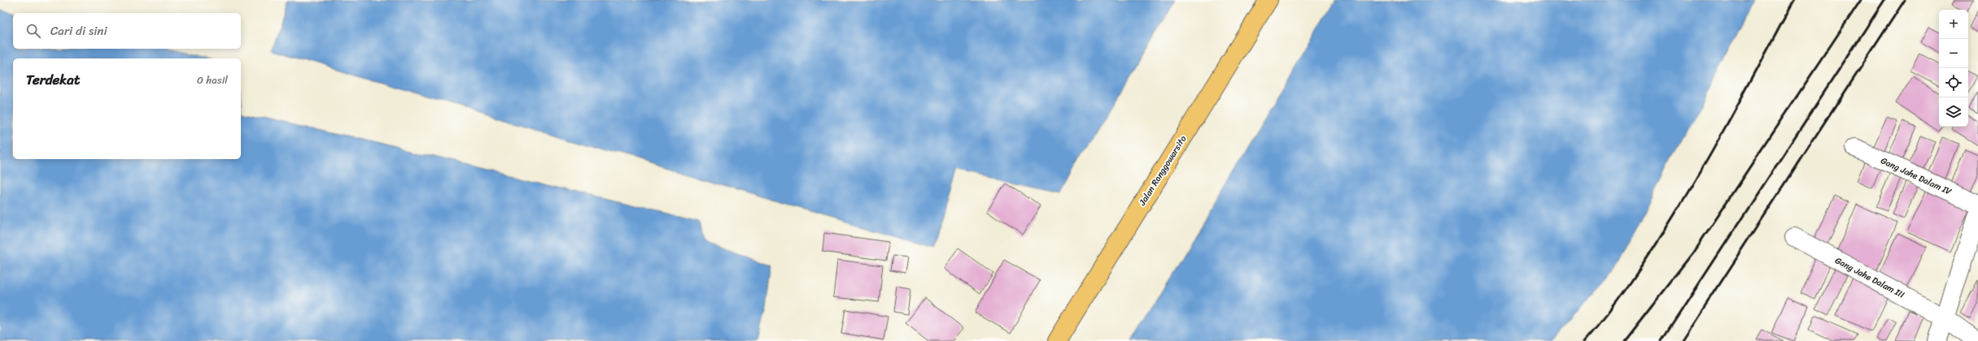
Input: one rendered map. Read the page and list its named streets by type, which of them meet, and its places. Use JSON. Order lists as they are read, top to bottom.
{
  "streets": {
    "main road": ["Jalan Ronggowarsito"],
    "street": ["Gang Jahe Dalam IV", "Gang Jahe Dalam III"]
  },
  "page": {
    "map_buttons": ["+", "−"],
    "search": "Cari di sini",
    "heading": ["Terdekat", "0 hasil"]
  }
}
